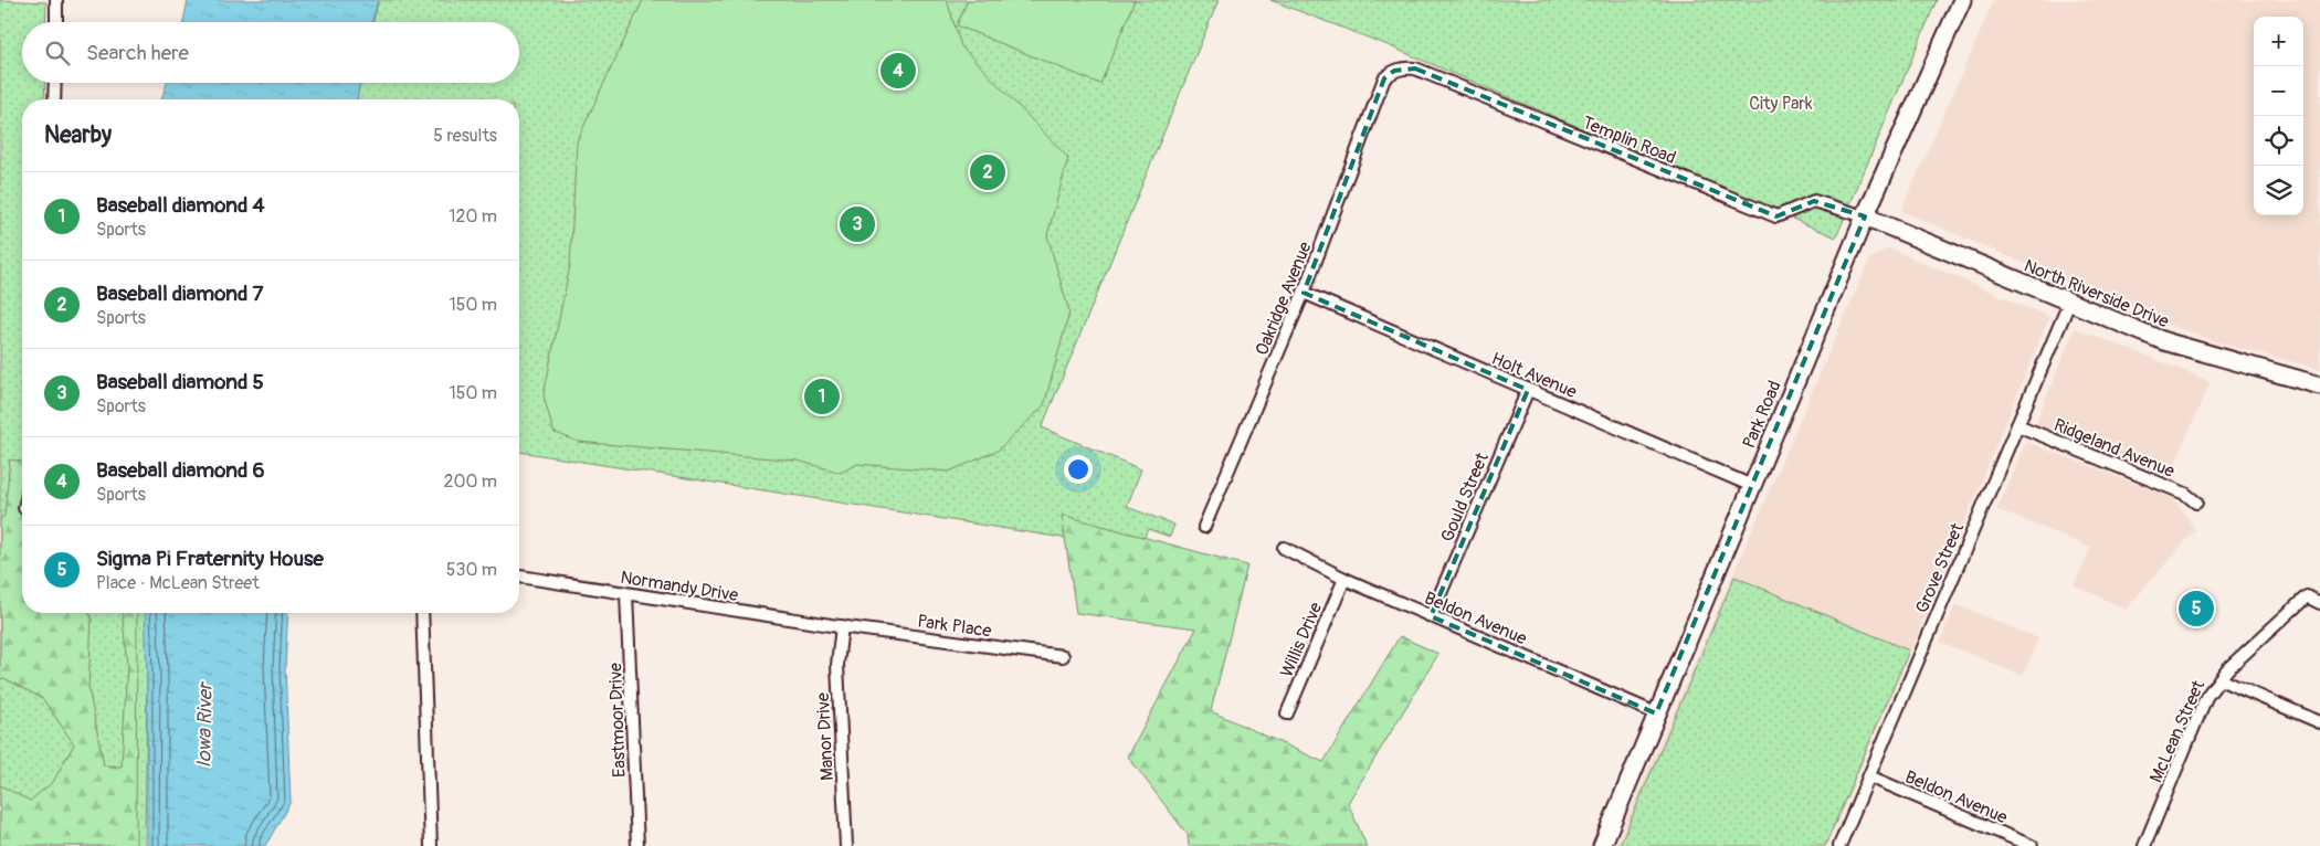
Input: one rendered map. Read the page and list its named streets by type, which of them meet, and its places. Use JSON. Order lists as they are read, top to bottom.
{
  "streets": {
    "street": [
      "Templin Road",
      "North Riverside Drive",
      "Oakridge Avenue",
      "Holt Avenue",
      "Park Road",
      "Ridgeland Avenue",
      "Gould Street",
      "Grove Street",
      "Normandy Drive",
      "Beldon Avenue",
      "Park Place",
      "Willis Drive",
      "Eastmoor Drive",
      "McLean Street",
      "Manor Drive"
    ]
  },
  "crossings": [
    ["Templin Road", "North Riverside Drive"],
    ["Templin Road", "Oakridge Avenue"],
    ["Templin Road", "Park Road"],
    ["North Riverside Drive", "Park Road"],
    ["North Riverside Drive", "Grove Street"],
    ["Oakridge Avenue", "Holt Avenue"],
    ["Holt Avenue", "Park Road"],
    ["Holt Avenue", "Gould Street"],
    ["Park Road", "Beldon Avenue"],
    ["Ridgeland Avenue", "Grove Street"],
    ["Gould Street", "Beldon Avenue"],
    ["Grove Street", "Beldon Avenue"],
    ["Normandy Drive", "Park Place"],
    ["Normandy Drive", "Eastmoor Drive"],
    ["Normandy Drive", "Manor Drive"],
    ["Beldon Avenue", "Willis Drive"],
    ["Park Place", "Manor Drive"]
  ],
  "water": ["Iowa River"],
  "parks": ["City Park"],
  "page": {
    "map_buttons": ["+", "−"],
    "search": "Search here",
    "pins": [
      "4",
      "2",
      "3",
      "1",
      "5"
    ],
    "heading": ["Nearby", "5 results"],
    "list": [
      {
        "mark": "1",
        "name": "Baseball diamond 4",
        "note": "Sports",
        "value": "120 m"
      },
      {
        "mark": "2",
        "name": "Baseball diamond 7",
        "note": "Sports",
        "value": "150 m"
      },
      {
        "mark": "3",
        "name": "Baseball diamond 5",
        "note": "Sports",
        "value": "150 m"
      },
      {
        "mark": "4",
        "name": "Baseball diamond 6",
        "note": "Sports",
        "value": "200 m"
      },
      {
        "mark": "5",
        "name": "Sigma Pi Fraternity House",
        "note": "Place · McLean Street",
        "value": "530 m"
      }
    ]
  }
}
